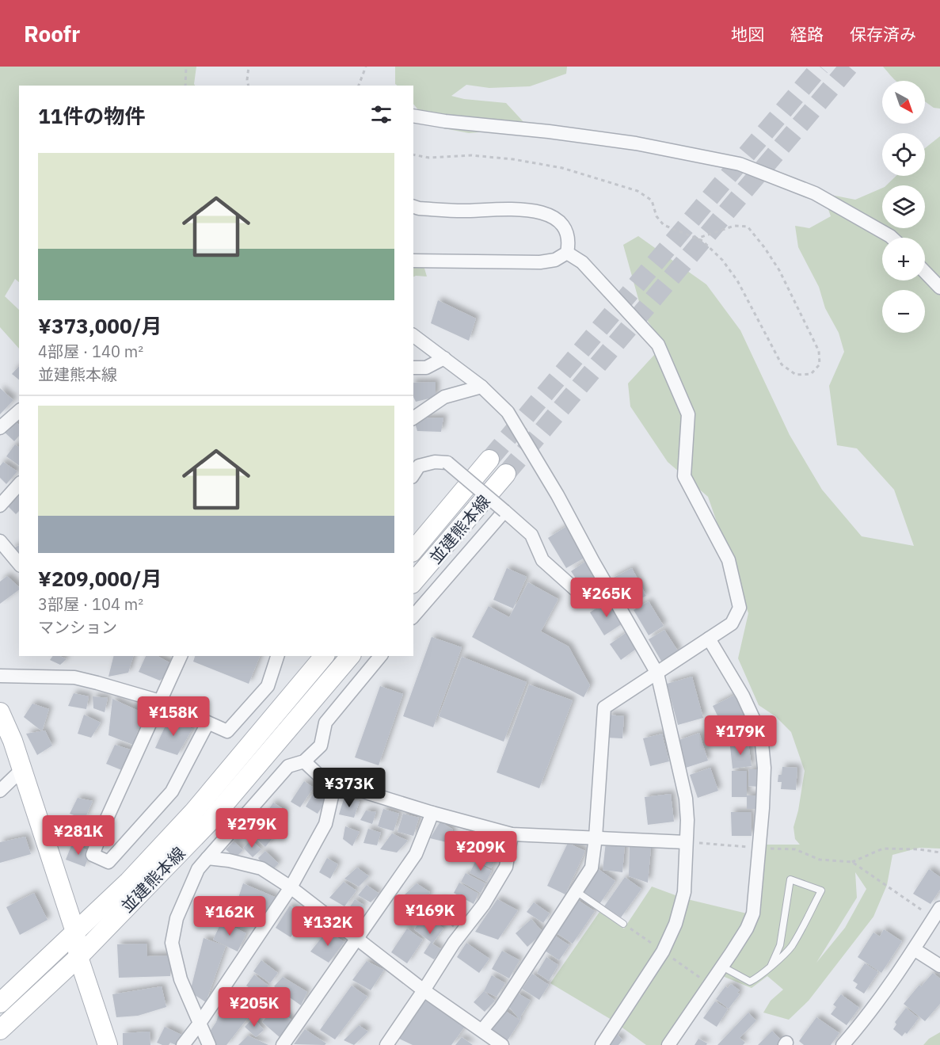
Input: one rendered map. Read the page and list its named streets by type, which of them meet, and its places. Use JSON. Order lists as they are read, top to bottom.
{
  "streets": {
    "main road": ["並建熊本線"]
  },
  "north": "bottom right",
  "page": {
    "header": "Roofr",
    "nav": ["地図", "経路", "保存済み"],
    "map_buttons": ["+", "−"],
    "heading": "11件の物件",
    "list": [
      {
        "name": "¥373,000/月",
        "note": "4部屋 · 140 m² · 並建熊本線"
      },
      {
        "name": "¥209,000/月",
        "note": "3部屋 · 104 m² · マンション"
      }
    ],
    "price": [
      "¥265K",
      "¥158K",
      "¥179K",
      "¥373K",
      "¥279K",
      "¥281K",
      "¥209K",
      "¥169K",
      "¥162K",
      "¥132K",
      "¥205K"
    ]
  }
}
